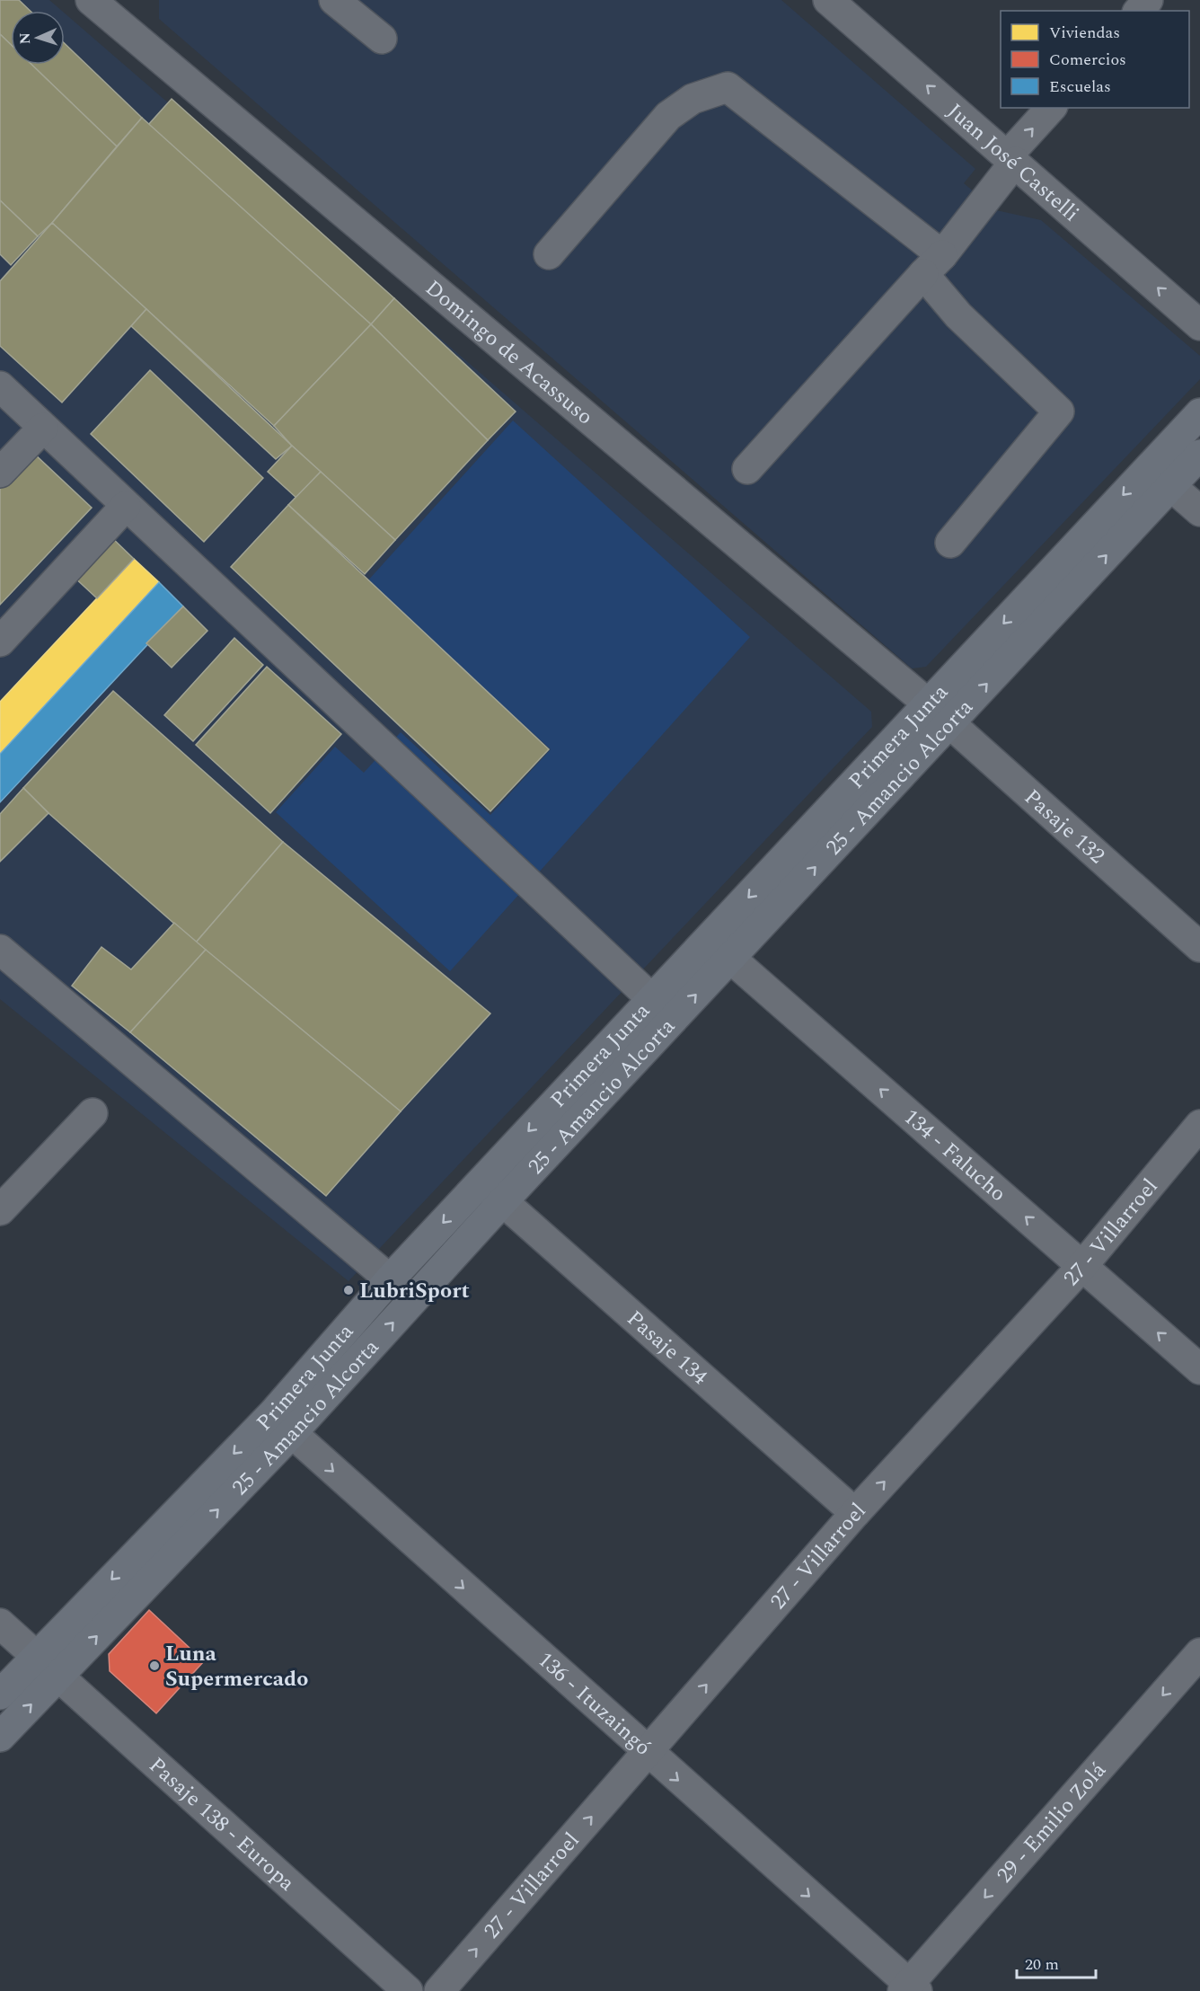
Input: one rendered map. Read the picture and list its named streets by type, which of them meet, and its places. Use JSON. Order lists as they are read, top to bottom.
{
  "streets": {
    "main road": ["Primera Junta", "25 - Amancio Alcorta"],
    "street": [
      "Juan José Castelli",
      "Domingo de Acassuso",
      "Pasaje 132",
      "134 - Falucho",
      "27 - Villarroel",
      "Pasaje 134",
      "136 - Ituzaingó",
      "29 - Emilio Zolá",
      "Pasaje 138 - Europa"
    ]
  },
  "crossings": [
    ["Domingo de Acassuso", "Primera Junta"],
    ["Domingo de Acassuso", "Pasaje 132"],
    ["Primera Junta", "25 - Amancio Alcorta"],
    ["Primera Junta", "Pasaje 132"],
    ["Primera Junta", "134 - Falucho"],
    ["Primera Junta", "Pasaje 134"],
    ["Primera Junta", "136 - Ituzaingó"],
    ["Primera Junta", "Pasaje 138 - Europa"],
    ["25 - Amancio Alcorta", "134 - Falucho"],
    ["25 - Amancio Alcorta", "Pasaje 134"],
    ["25 - Amancio Alcorta", "136 - Ituzaingó"],
    ["25 - Amancio Alcorta", "Pasaje 138 - Europa"],
    ["134 - Falucho", "27 - Villarroel"],
    ["27 - Villarroel", "Pasaje 134"],
    ["27 - Villarroel", "136 - Ituzaingó"],
    ["136 - Ituzaingó", "29 - Emilio Zolá"]
  ],
  "one_way": [
    "Juan José Castelli",
    "Primera Junta",
    "25 - Amancio Alcorta",
    "134 - Falucho",
    "27 - Villarroel",
    "136 - Ituzaingó",
    "29 - Emilio Zolá"
  ],
  "places": ["LubriSport", "Luna Supermercado"],
  "legend": ["Viviendas", "Comercios", "Escuelas"],
  "scale_bar": "20 m",
  "north": "left"
}
